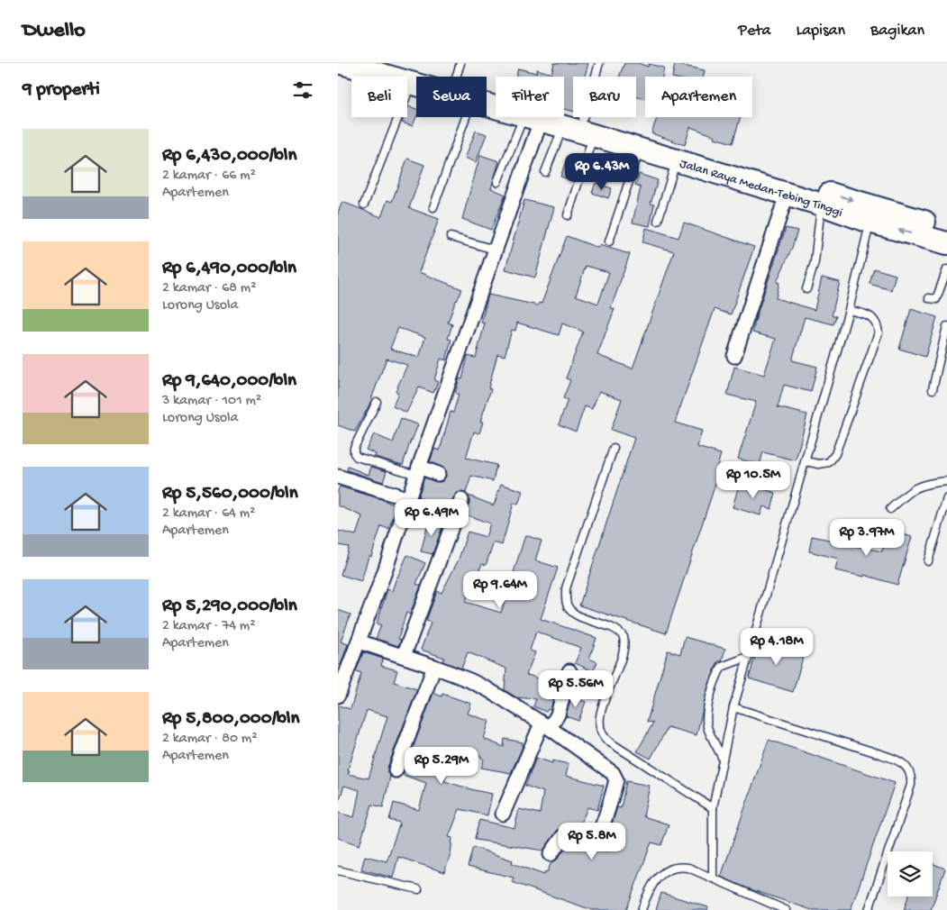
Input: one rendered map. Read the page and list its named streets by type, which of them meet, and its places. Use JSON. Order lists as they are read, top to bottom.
{
  "streets": {
    "highway": ["Jalan Raya Medan-Tebing Tinggi"]
  },
  "page": {
    "header": "Dwello",
    "nav": ["Peta", "Lapisan", "Bagikan"],
    "heading": "9 properti",
    "chip": [
      "Beli",
      "Sewa",
      "Filter",
      "Baru",
      "Apartemen"
    ],
    "list": [
      {
        "name": "Rp 6,430,000/bln",
        "note": "2 kamar · 66 m² · Apartemen"
      },
      {
        "name": "Rp 6,490,000/bln",
        "note": "2 kamar · 68 m² · Lorong Usola"
      },
      {
        "name": "Rp 9,640,000/bln",
        "note": "3 kamar · 101 m² · Lorong Usola"
      },
      {
        "name": "Rp 5,560,000/bln",
        "note": "2 kamar · 64 m² · Apartemen"
      },
      {
        "name": "Rp 5,290,000/bln",
        "note": "2 kamar · 74 m² · Apartemen"
      },
      {
        "name": "Rp 5,800,000/bln",
        "note": "2 kamar · 80 m² · Apartemen"
      }
    ],
    "price": [
      "Rp 6.43M",
      "Rp 10.5M",
      "Rp 6.49M",
      "Rp 3.97M",
      "Rp 9.64M",
      "Rp 4.18M",
      "Rp 5.56M",
      "Rp 5.29M",
      "Rp 5.8M"
    ]
  }
}
